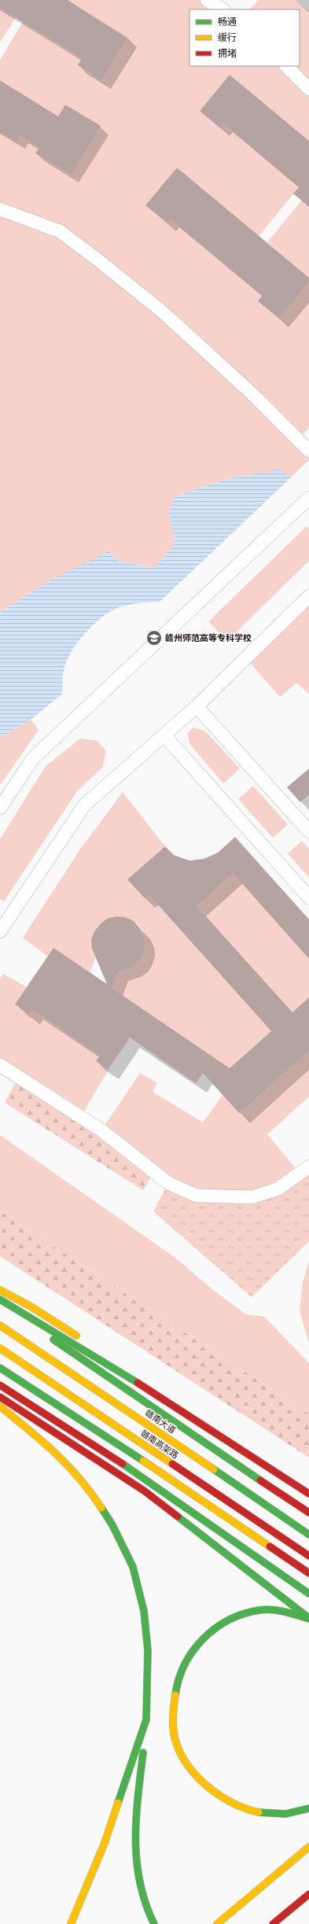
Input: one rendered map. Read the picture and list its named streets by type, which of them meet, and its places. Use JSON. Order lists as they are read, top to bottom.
{
  "streets": {
    "main road": ["赣南大道", "赣南高架路"]
  },
  "places": {
    "school or university": ["赣州师范高等专科学校"]
  },
  "legend": ["畅通", "缓行", "拥堵"]
}
